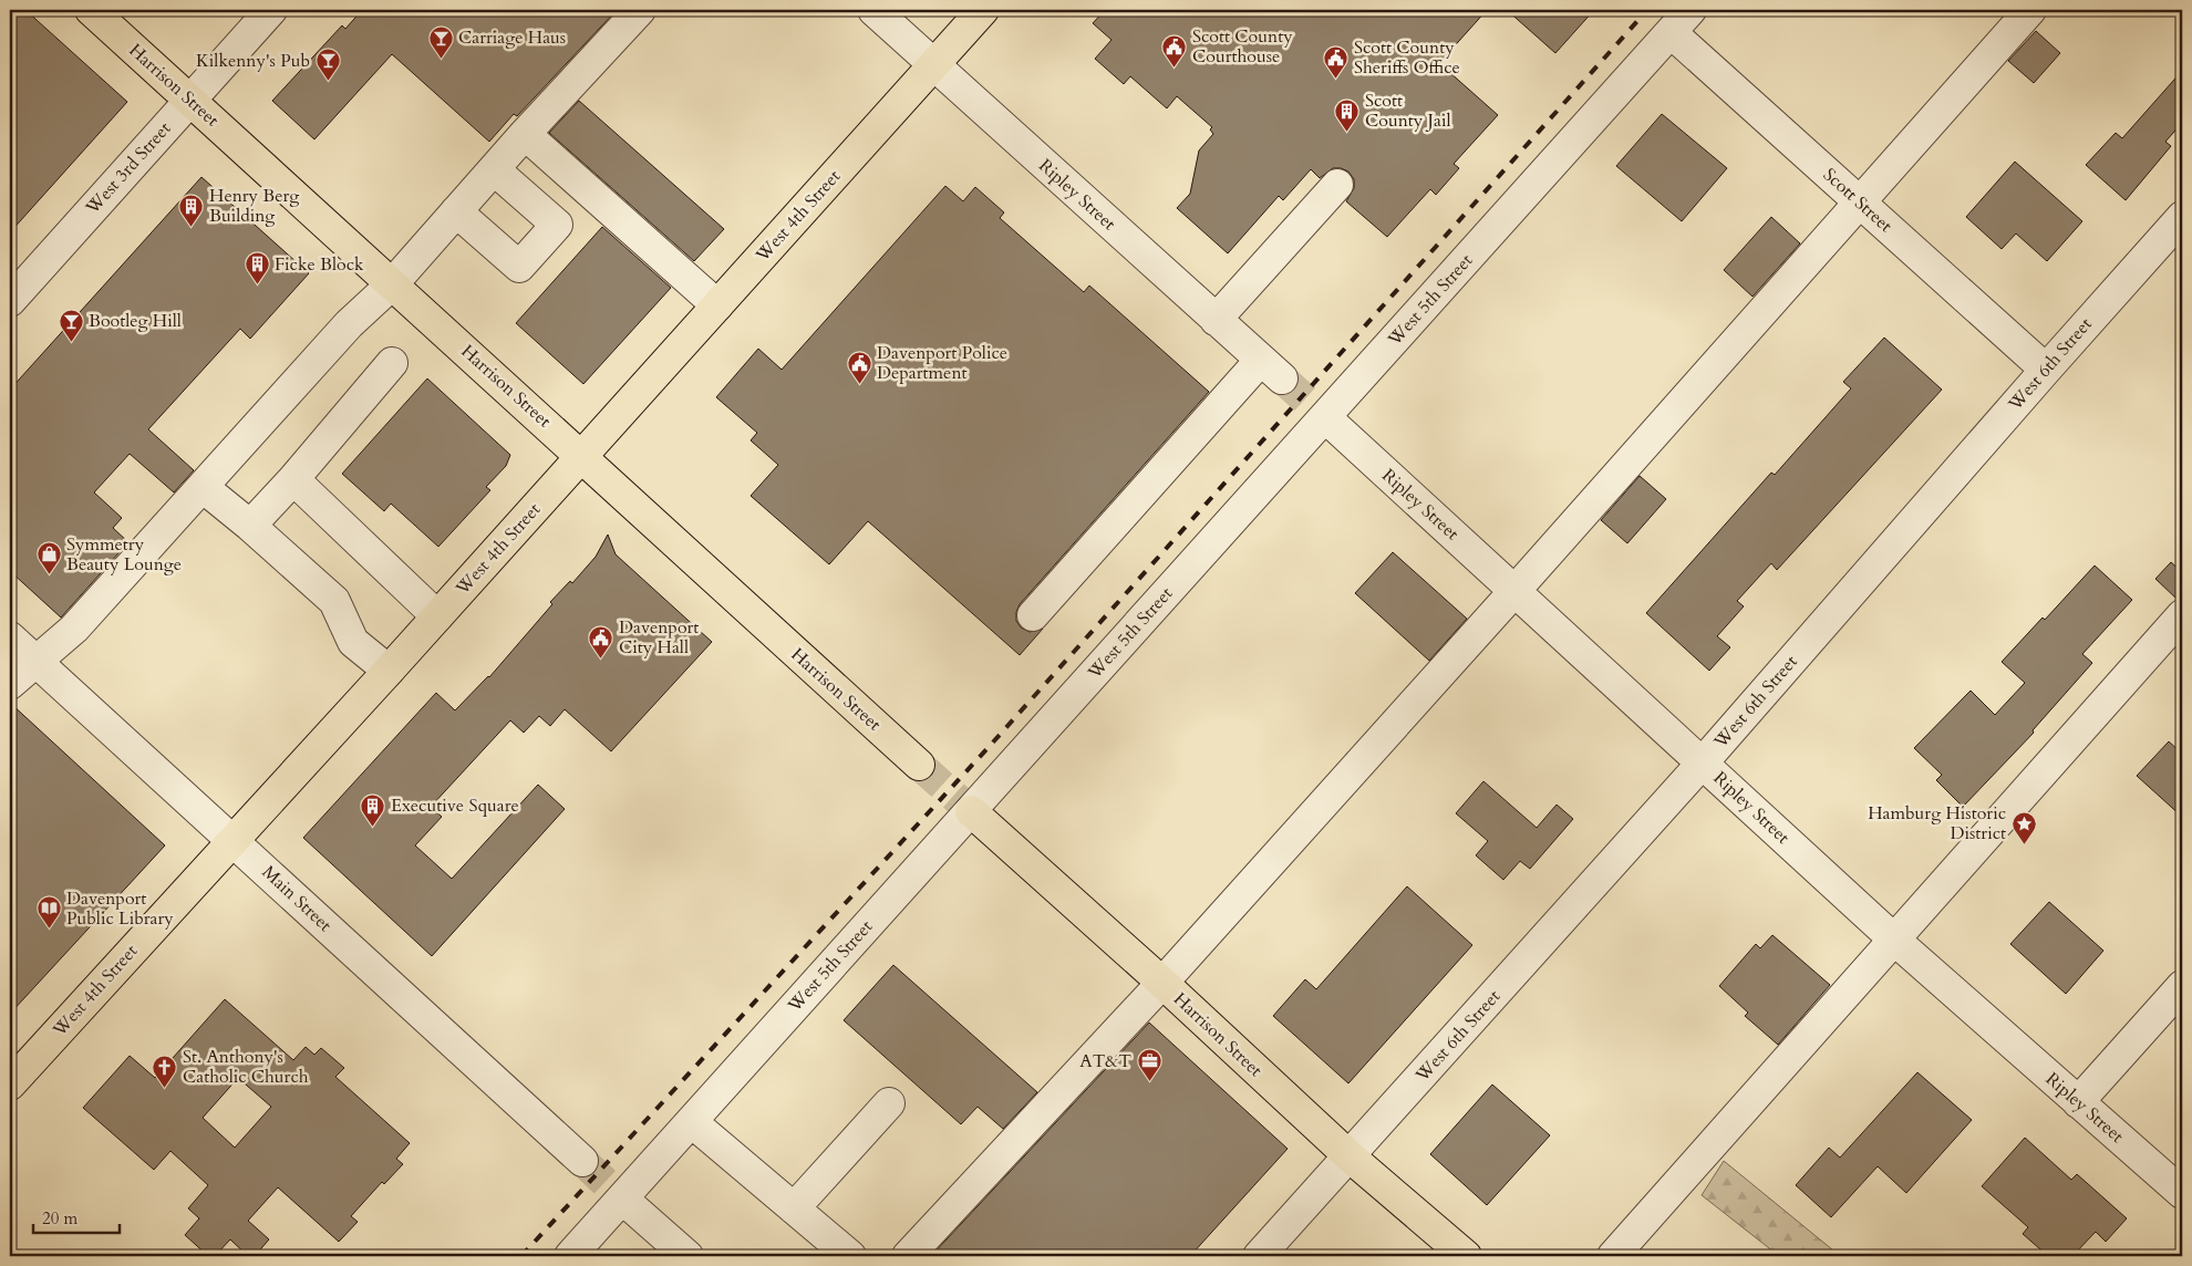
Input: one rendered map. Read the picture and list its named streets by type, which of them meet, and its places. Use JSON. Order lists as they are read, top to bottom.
{
  "streets": {
    "main road": ["Harrison Street", "West 4th Street"],
    "street": [
      "West 3rd Street",
      "Ripley Street",
      "Scott Street",
      "West 5th Street",
      "West 6th Street",
      "Main Street"
    ]
  },
  "crossings": [
    ["Harrison Street", "West 3rd Street"],
    ["Harrison Street", "West 4th Street"],
    ["Harrison Street", "West 5th Street"],
    ["Harrison Street", "West 6th Street"],
    ["Ripley Street", "West 4th Street"],
    ["Ripley Street", "West 5th Street"],
    ["Ripley Street", "West 6th Street"],
    ["Scott Street", "West 5th Street"],
    ["Scott Street", "West 6th Street"],
    ["West 4th Street", "Main Street"]
  ],
  "places": {
    "bar": ["Carriage Haus", "Kilkenny's Pub", "Bootleg Hill"],
    "public building": [
      "Scott County Courthouse",
      "Scott County Sheriffs Office",
      "Davenport Police Department",
      "Davenport City Hall"
    ],
    "building": [
      "Scott County Jail",
      "Henry Berg Building",
      "Ficke Block",
      "Executive Square"
    ],
    "shop": ["Symmetry Beauty Lounge"],
    "place": ["Hamburg Historic District"],
    "library": ["Davenport Public Library"],
    "office": ["AT&T"],
    "church": ["St. Anthony's Catholic Church"]
  },
  "scale_bar": "20 m"
}
